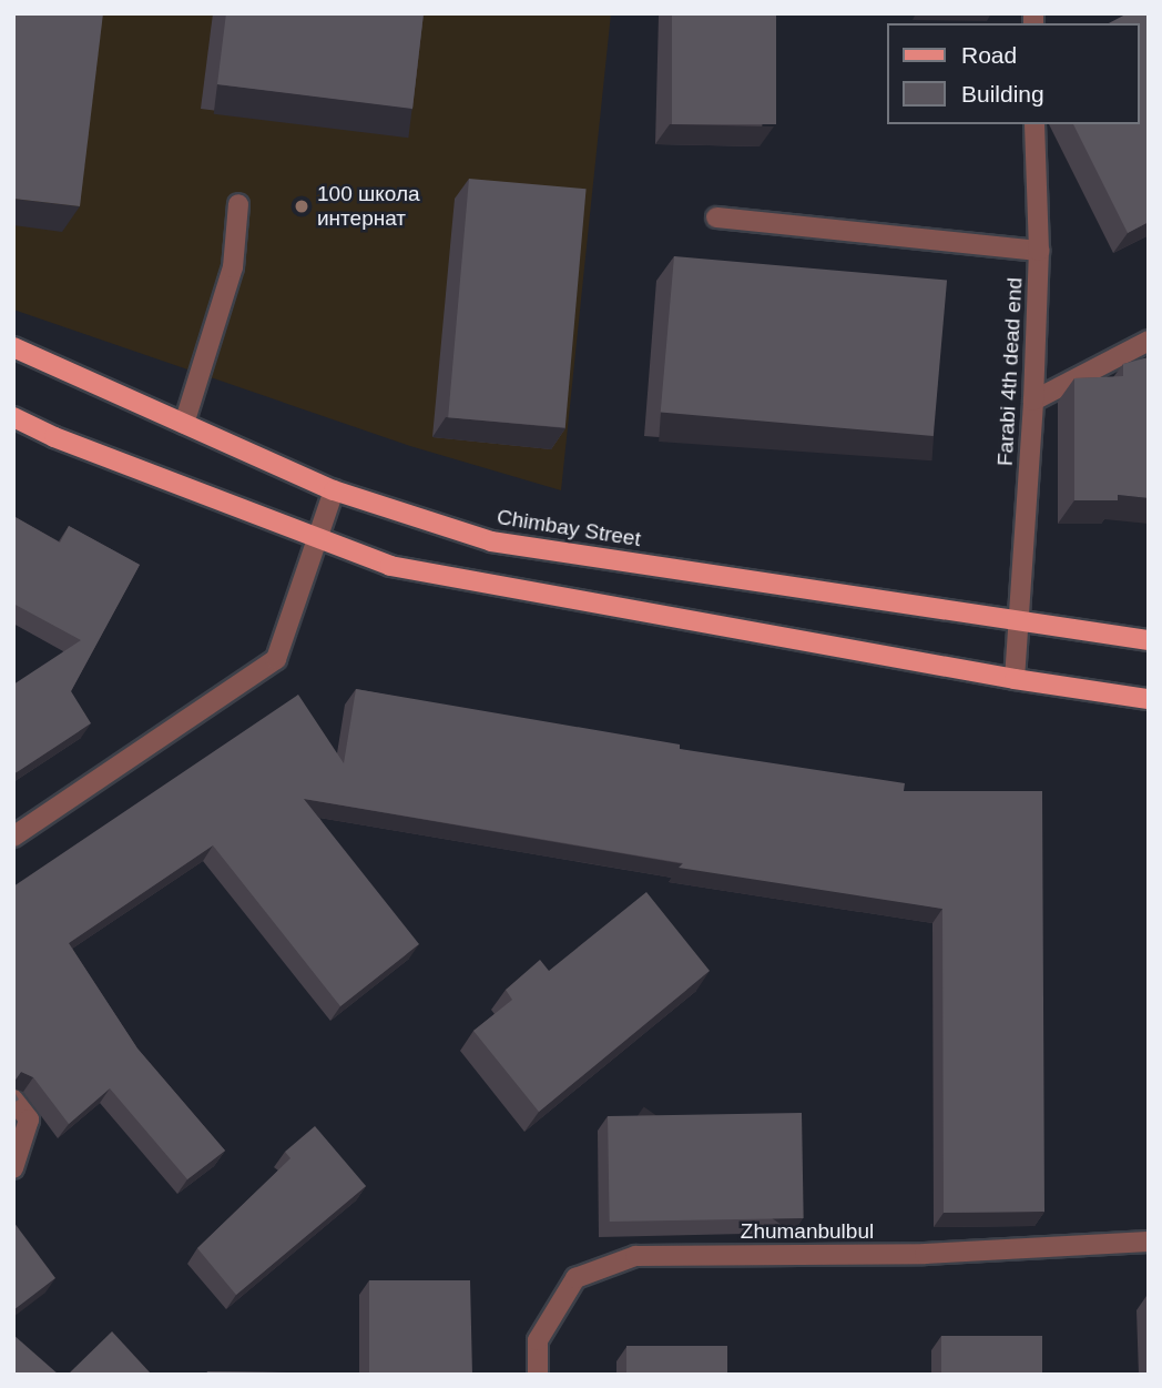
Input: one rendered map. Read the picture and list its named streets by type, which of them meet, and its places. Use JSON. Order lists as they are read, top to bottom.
{
  "streets": {
    "main road": ["Chimbay Street"],
    "street": ["Farabi 4th dead end", "Zhumanbulbul"]
  },
  "crossings": [
    ["Farabi 4th dead end", "Chimbay Street"]
  ],
  "places": ["100 школа интернат"],
  "legend": ["Road", "Building"]
}
